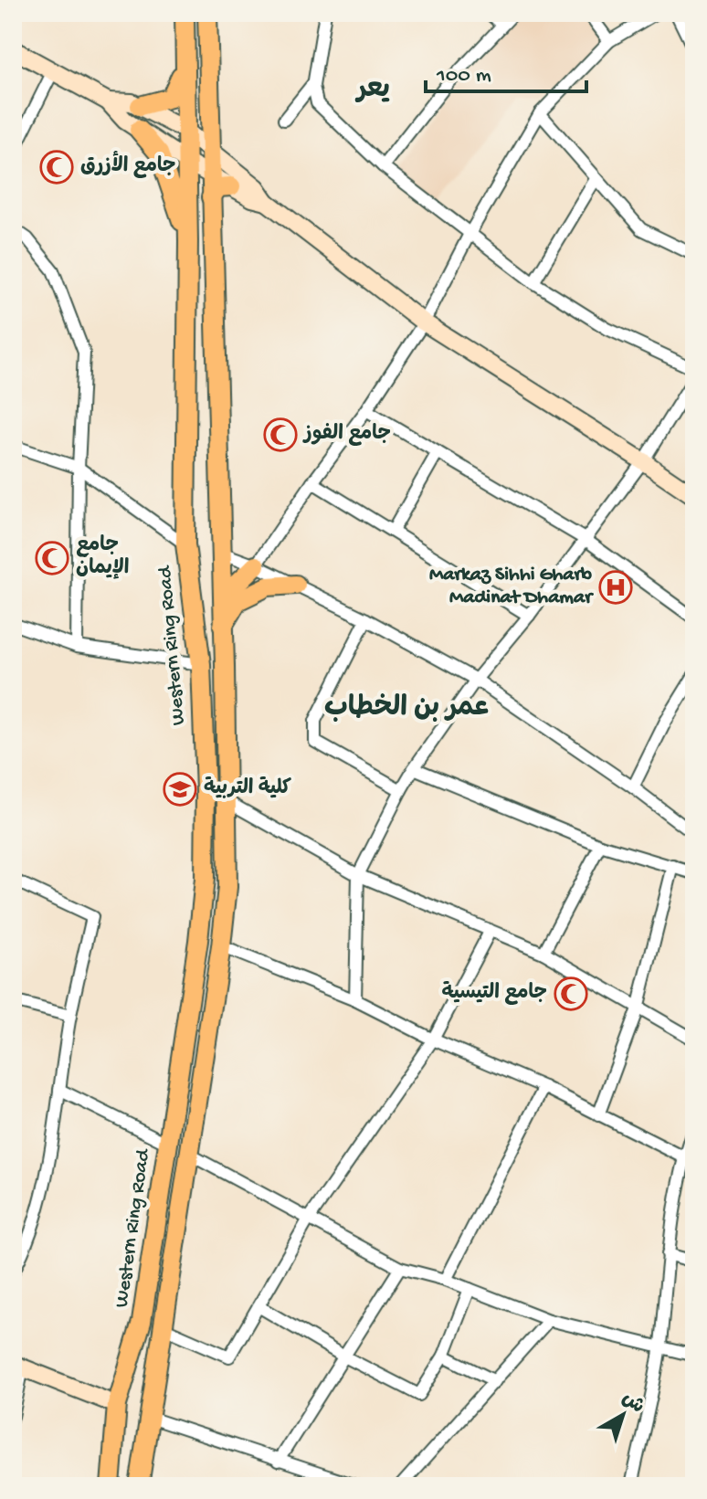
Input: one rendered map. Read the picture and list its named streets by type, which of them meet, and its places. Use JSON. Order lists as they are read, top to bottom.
{
  "streets": {
    "main road": ["Western Ring Road"]
  },
  "districts": ["يعر", "عمر بن الخطاب"],
  "places": {
    "mosque": [
      "جامع الأزرق",
      "جامع الفوز",
      "جامع الإيمان",
      "جامع التيسية"
    ],
    "hospital": ["Markaz Sihhi Gharb Madinat Dhamar"],
    "school or university": ["كلية التربية"]
  },
  "scale_bar": "100 m",
  "north": "top right"
}
